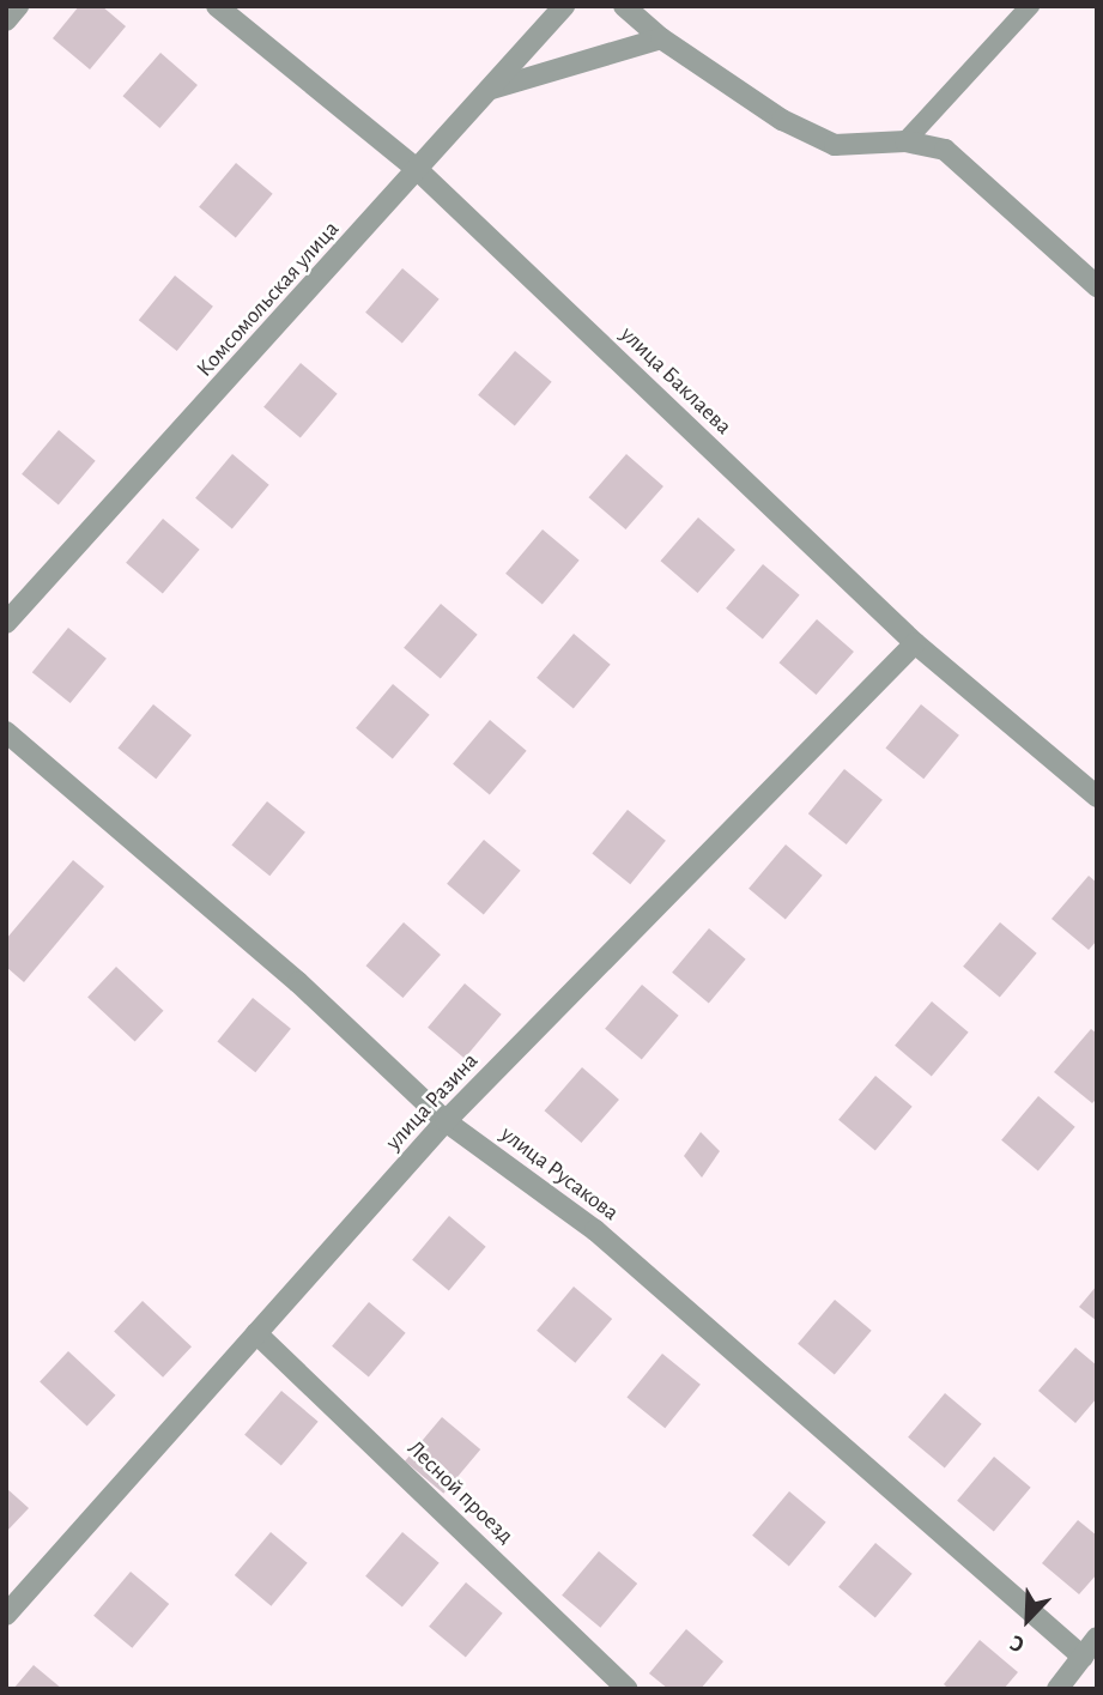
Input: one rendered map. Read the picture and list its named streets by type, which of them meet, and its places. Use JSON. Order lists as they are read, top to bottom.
{
  "streets": {
    "street": [
      "Комсомольская улица",
      "улица Баклаева",
      "улица Разина",
      "улица Русакова",
      "Лесной проезд"
    ]
  },
  "crossings": [
    ["Комсомольская улица", "улица Баклаева"],
    ["улица Баклаева", "улица Разина"],
    ["улица Разина", "улица Русакова"],
    ["улица Разина", "Лесной проезд"]
  ],
  "north": "bottom left"
}
